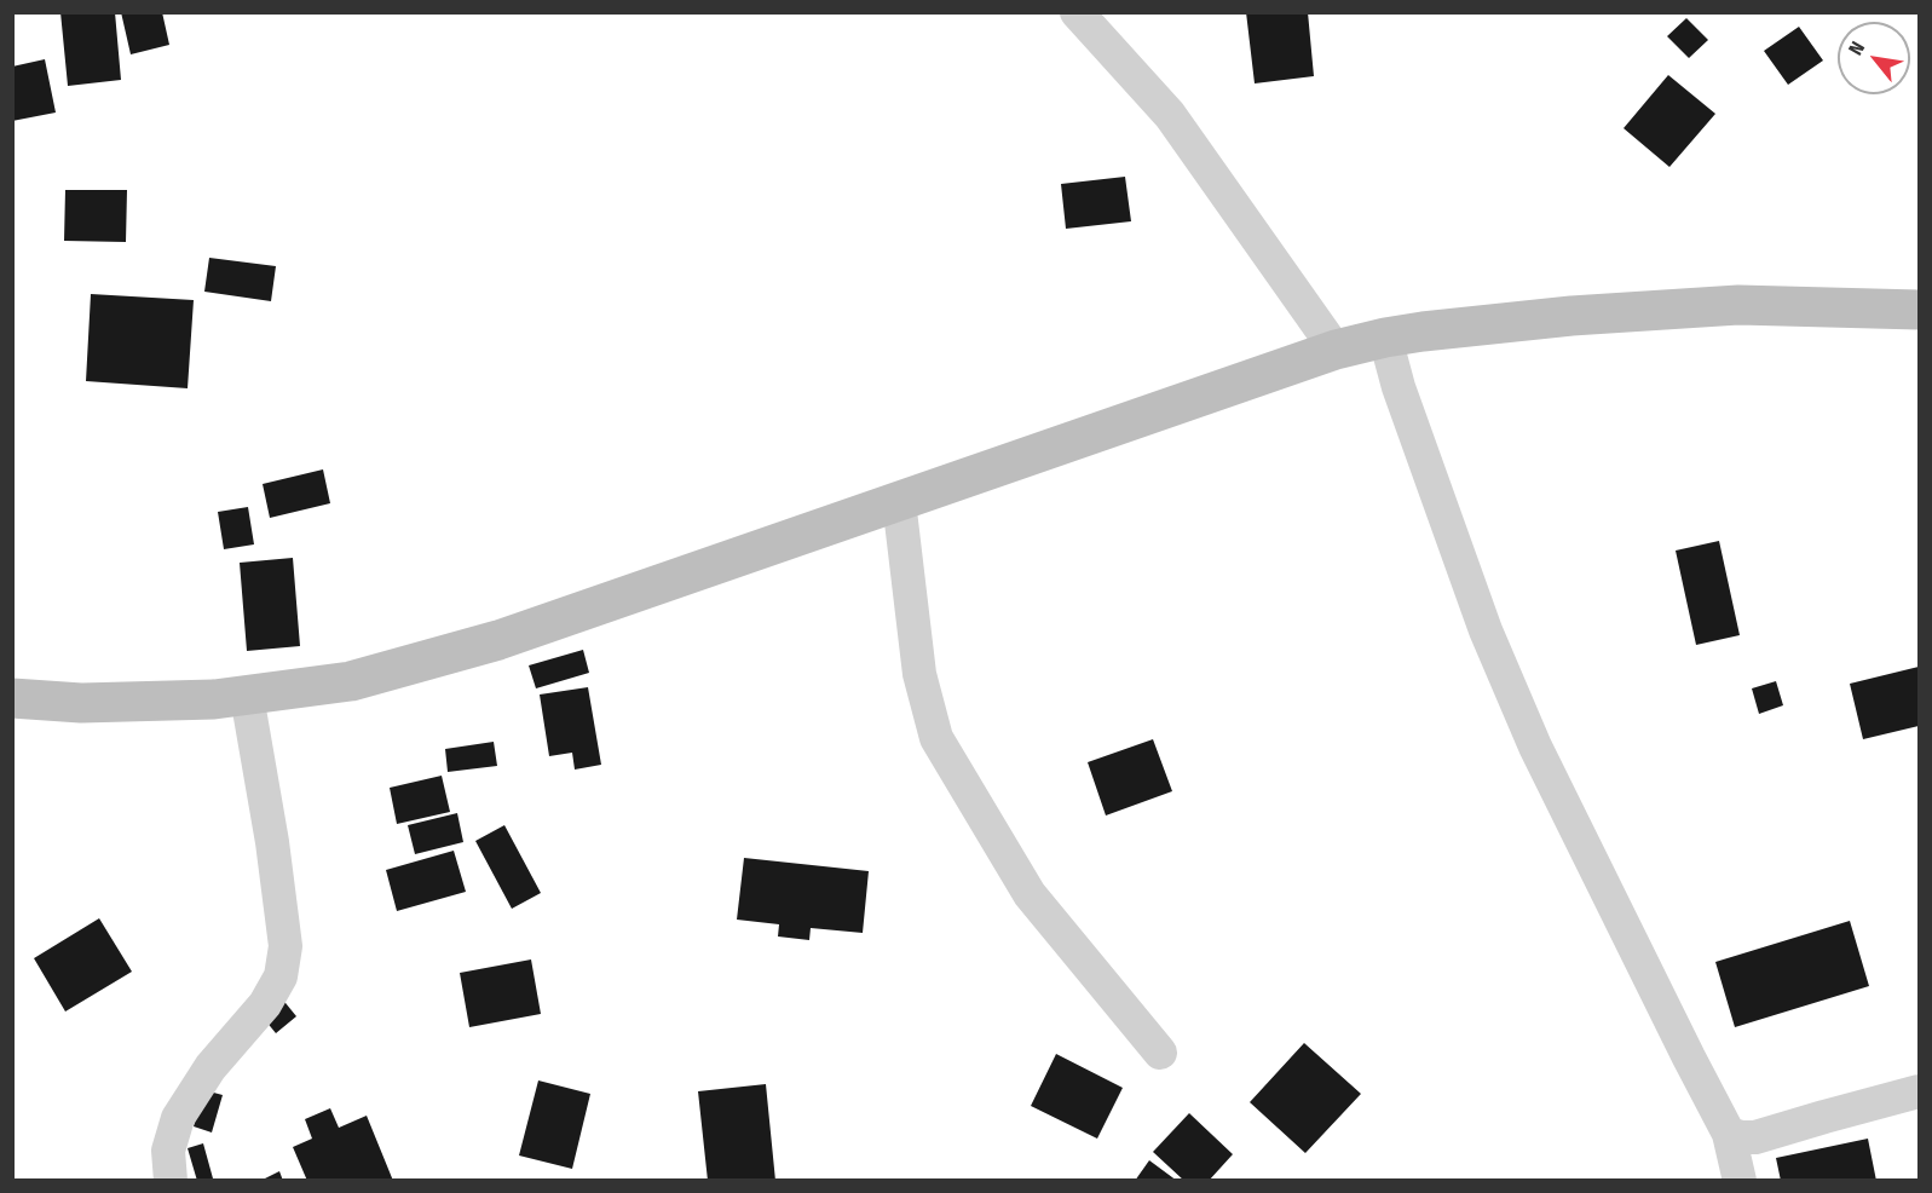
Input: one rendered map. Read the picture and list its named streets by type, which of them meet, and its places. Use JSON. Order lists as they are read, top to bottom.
{
  "north": "top left"
}
